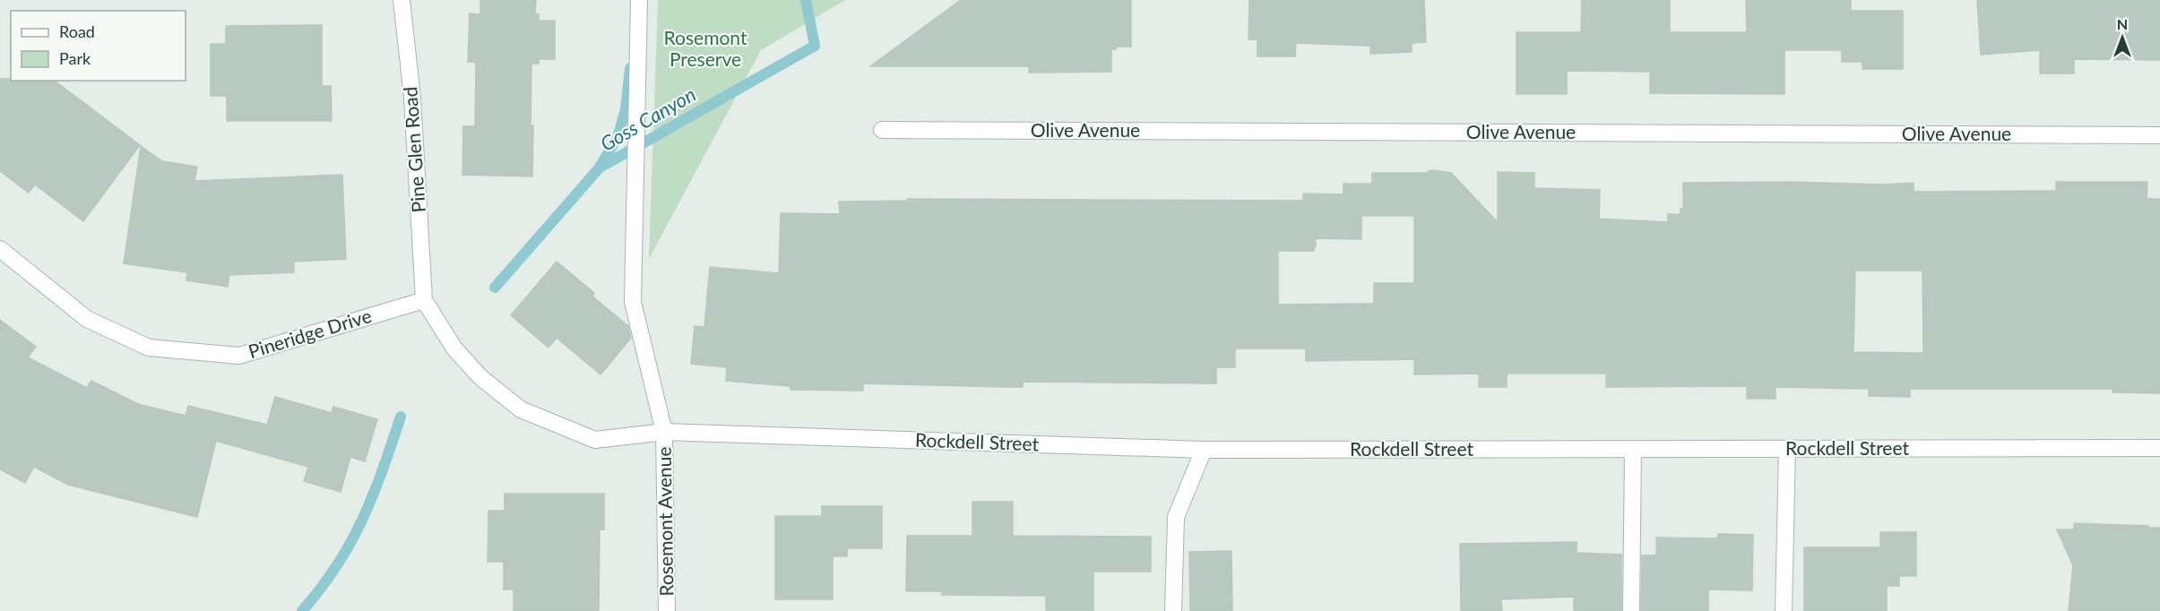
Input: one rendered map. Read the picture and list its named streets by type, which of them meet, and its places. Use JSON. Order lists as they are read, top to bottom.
{
  "streets": {
    "street": [
      "Olive Avenue",
      "Pine Glen Road",
      "Pineridge Drive",
      "Rockdell Street",
      "Rosemont Avenue"
    ]
  },
  "crossings": [
    ["Pine Glen Road", "Pineridge Drive"],
    ["Pine Glen Road", "Rockdell Street"],
    ["Pineridge Drive", "Rockdell Street"],
    ["Rockdell Street", "Rosemont Avenue"]
  ],
  "water": ["Goss Canyon"],
  "parks": ["Rosemont Preserve"],
  "legend": ["Road", "Park"],
  "north": "top"
}
